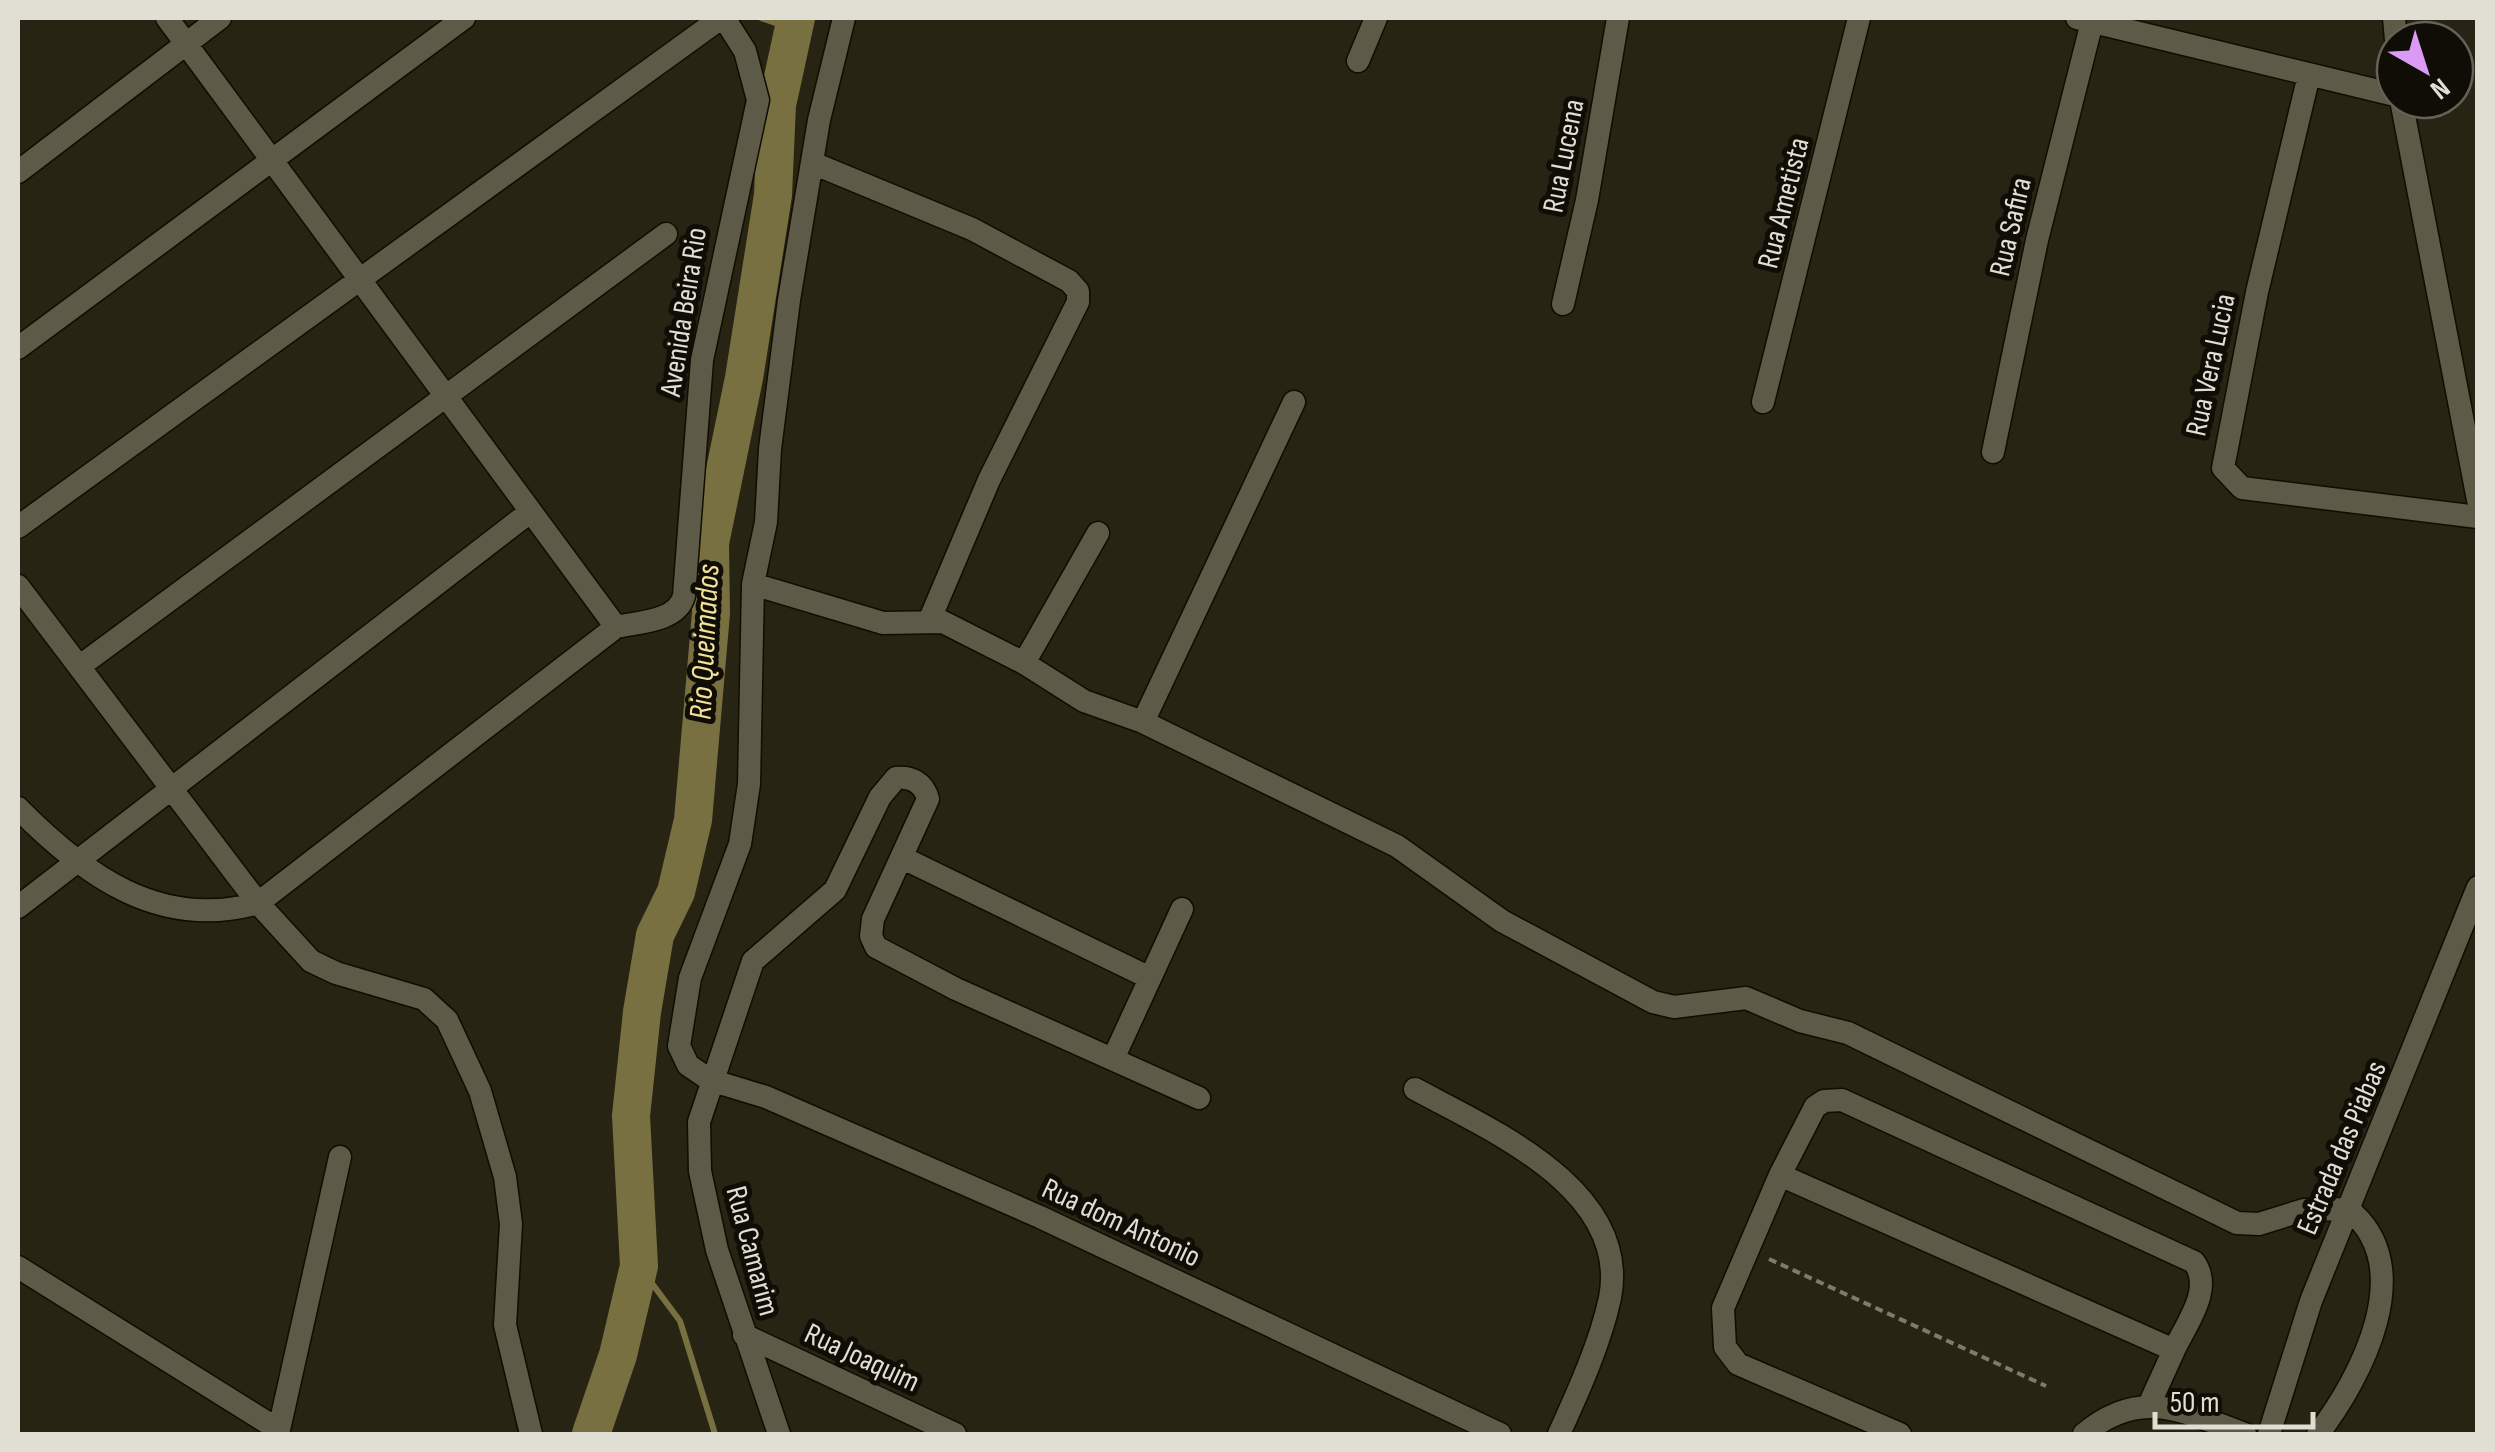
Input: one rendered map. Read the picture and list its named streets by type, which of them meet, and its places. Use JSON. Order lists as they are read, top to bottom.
{
  "streets": {
    "street": [
      "Rua Lucena",
      "Rua Ametista",
      "Rua Safira",
      "Avenida Beira Rio",
      "Rua Vera Lucia",
      "Estrada das Piabas",
      "Rua dom Antonio",
      "Rua Camarim",
      "Rua Joaquim"
    ]
  },
  "crossings": [
    ["Rua dom Antonio", "Rua Camarim"],
    ["Rua Camarim", "Rua Joaquim"]
  ],
  "water": ["Rio Queimados"],
  "scale_bar": "50 m",
  "north": "bottom right"
}
